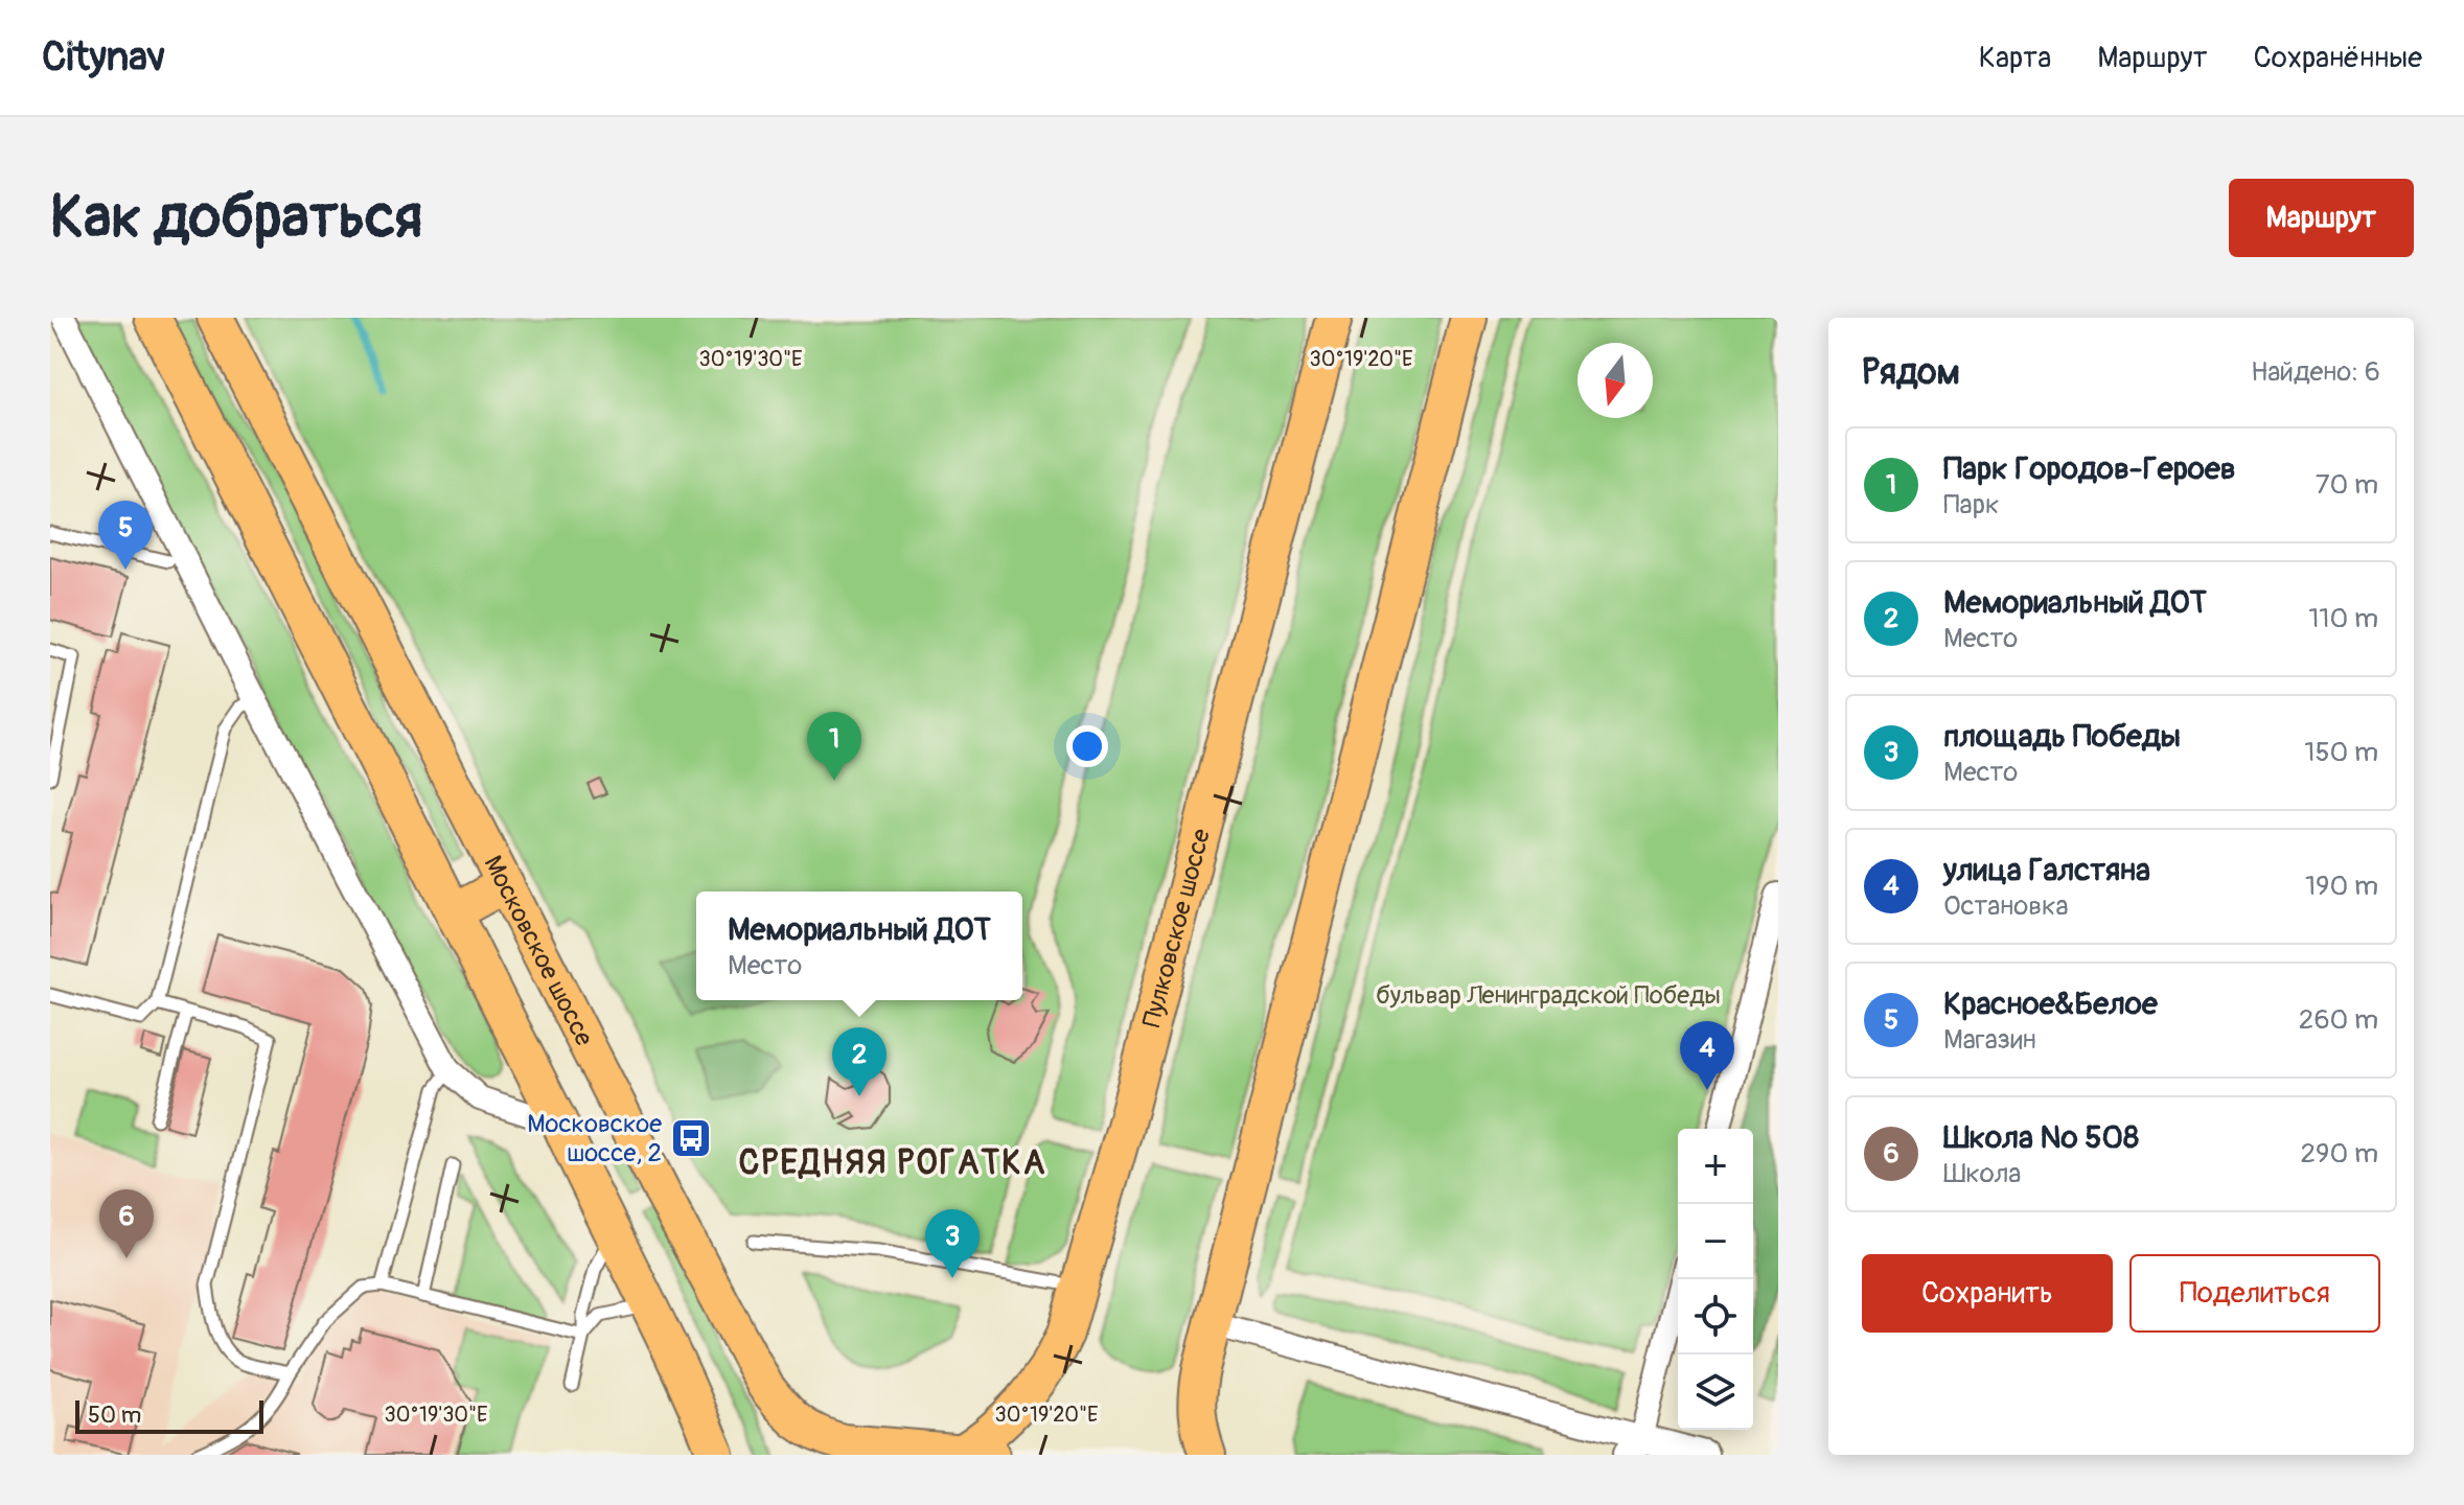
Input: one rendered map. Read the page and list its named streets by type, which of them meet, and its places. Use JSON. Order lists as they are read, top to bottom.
{
  "streets": {
    "main road": ["Пулковское шоссе", "Московское шоссе"]
  },
  "crossings": [
    ["Пулковское шоссе", "Московское шоссе"]
  ],
  "districts": ["СРЕДНЯЯ РОГАТКА"],
  "parks": ["бульвар Ленинградской Победы"],
  "places": {
    "bus stop": ["Московское шоссе, 2"]
  },
  "scale_bar": "50 m",
  "north": "bottom",
  "page": {
    "header": "Citynav",
    "nav": ["Карта", "Маршрут", "Сохранённые"],
    "buttons": [
      "Маршрут",
      ["Сохранить", "Поделиться"]
    ],
    "title": "Как добраться",
    "heading": ["Рядом", "Найдено: 6"],
    "list": [
      {
        "mark": "1",
        "name": "Парк Городов-Героев",
        "note": "Парк",
        "value": "70 m"
      },
      {
        "mark": "2",
        "name": "Мемориальный ДОТ",
        "note": "Место",
        "value": "110 m"
      },
      {
        "mark": "3",
        "name": "площадь Победы",
        "note": "Место",
        "value": "150 m"
      },
      {
        "mark": "4",
        "name": "улица Галстяна",
        "note": "Остановка",
        "value": "190 m"
      },
      {
        "mark": "5",
        "name": "Красное&Белое",
        "note": "Магазин",
        "value": "260 m"
      },
      {
        "mark": "6",
        "name": "Школа № 508",
        "note": "Школа",
        "value": "290 m"
      }
    ],
    "pins": [
      "5",
      "1",
      "4",
      "2",
      "6",
      "3"
    ],
    "popup": ["Мемориальный ДОТ", "Место"],
    "map_buttons": ["+", "−"],
    "scale": "50 m"
  },
  "coordinates": ["30°19'30\"E", "30°19'20\"E"]
}
